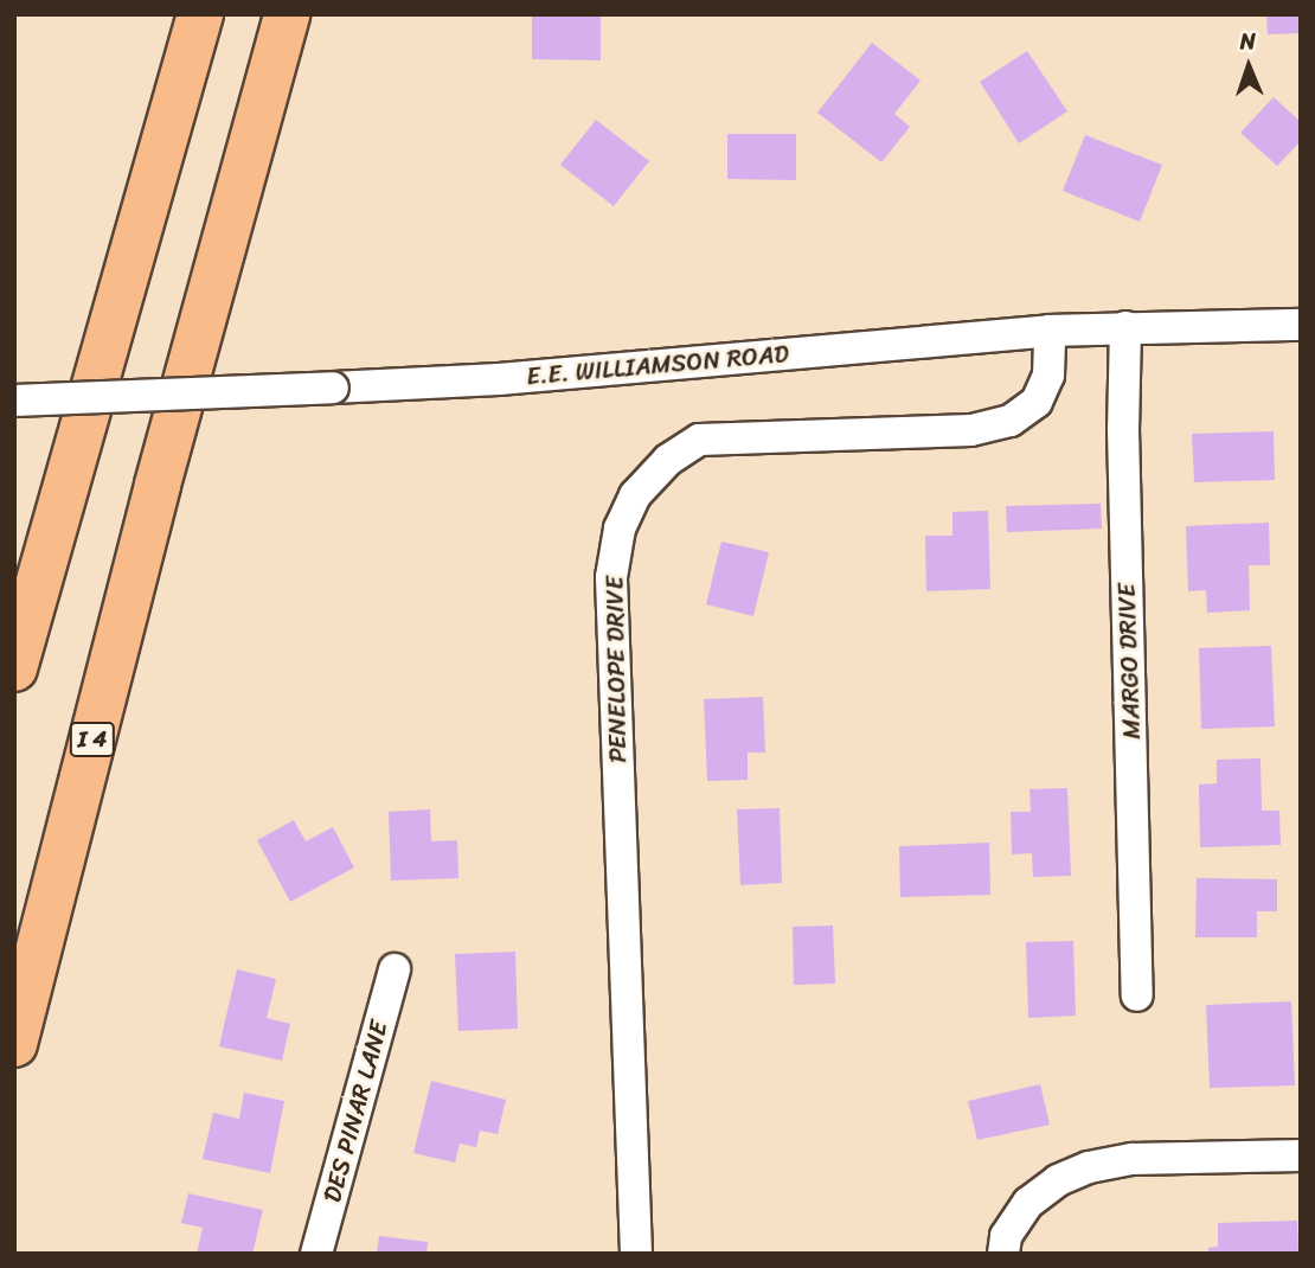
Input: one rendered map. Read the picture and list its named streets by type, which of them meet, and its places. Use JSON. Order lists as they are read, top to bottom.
{
  "streets": {
    "highway": ["I 4"],
    "street": [
      "E.E. WILLIAMSON ROAD",
      "MARGO DRIVE",
      "PENELOPE DRIVE",
      "DES PINAR LANE"
    ]
  },
  "crossings": [
    ["E.E. WILLIAMSON ROAD", "MARGO DRIVE"],
    ["E.E. WILLIAMSON ROAD", "PENELOPE DRIVE"]
  ],
  "north": "top"
}
